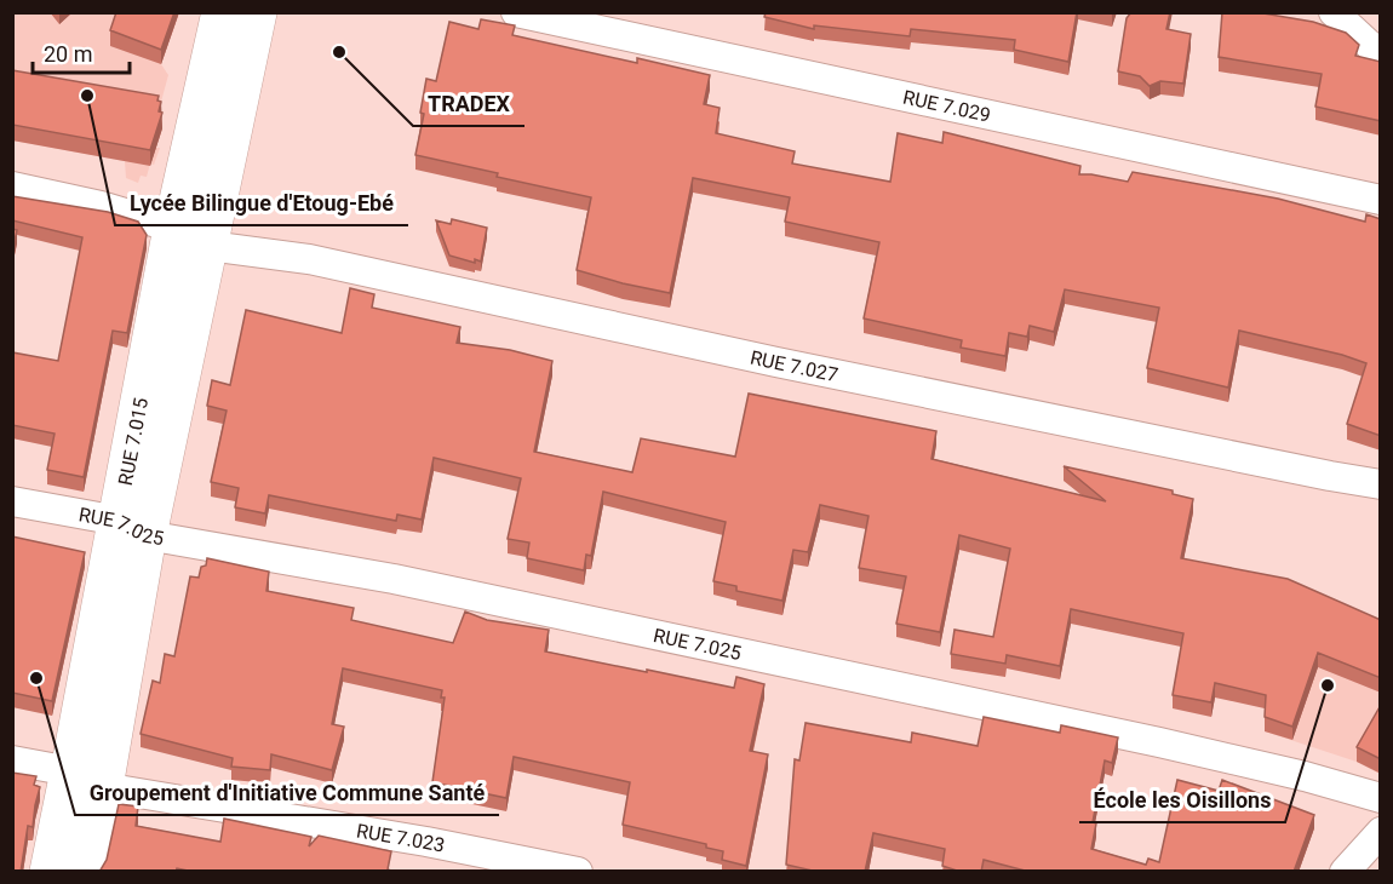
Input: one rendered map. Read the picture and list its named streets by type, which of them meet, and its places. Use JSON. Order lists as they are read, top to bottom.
{
  "streets": {
    "main road": ["RUE 7.015"],
    "street": [
      "RUE 7.029",
      "RUE 7.027",
      "RUE 7.025",
      "RUE 7.023"
    ]
  },
  "crossings": [
    ["RUE 7.027", "RUE 7.015"],
    ["RUE 7.015", "RUE 7.025"],
    ["RUE 7.015", "RUE 7.023"]
  ],
  "places": [
    "TRADEX",
    "Lycée Bilingue d'Etoug-Ebé",
    "Groupement d'Initiative Commune Santé",
    "École les Oisillons"
  ],
  "scale_bar": "20 m"
}
